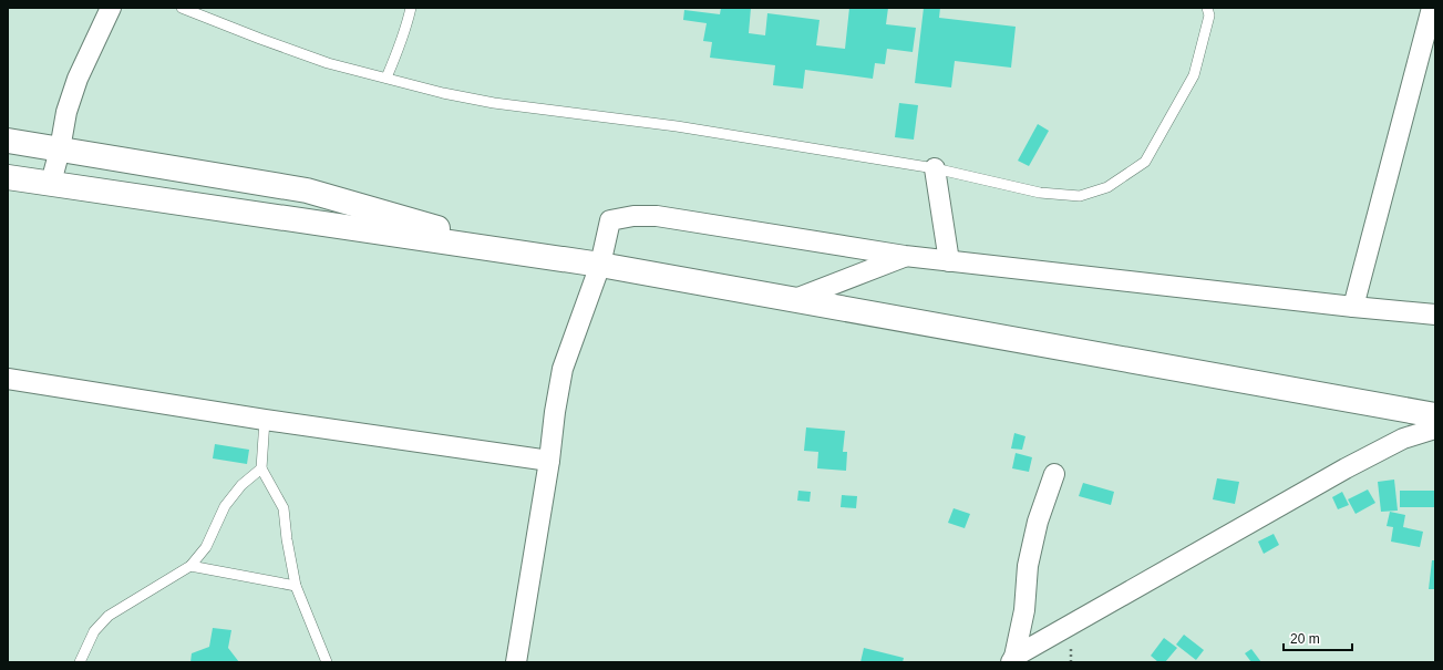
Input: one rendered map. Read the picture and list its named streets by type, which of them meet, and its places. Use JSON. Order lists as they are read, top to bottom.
{
  "scale_bar": "20 m"
}
